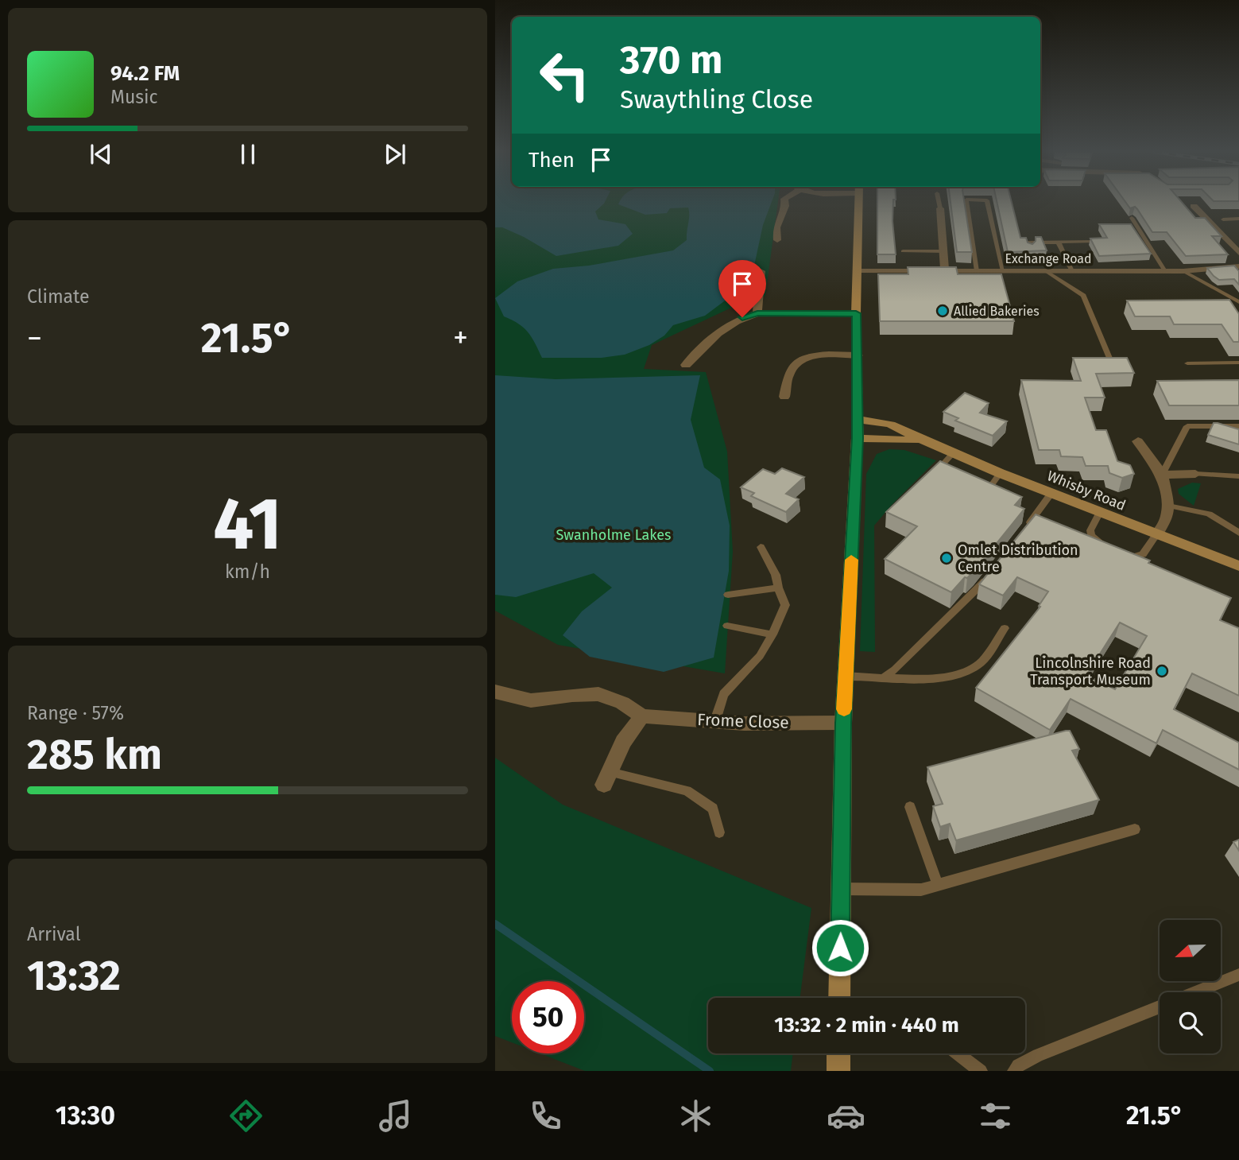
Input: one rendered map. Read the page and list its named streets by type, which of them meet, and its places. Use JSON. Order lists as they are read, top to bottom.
{
  "streets": {
    "main road": ["Whisby Road"],
    "street": ["Exchange Road", "Frome Close"]
  },
  "parks": ["Swanholme Lakes"],
  "places": ["Allied Bakeries", "Omlet Distribution Centre", "Lincolnshire Road Transport Museum"],
  "north": "left",
  "page": {
    "turn": ["370 m", "Swaythling Close"],
    "song": ["94.2 FM", "Music"],
    "then": "Then",
    "tile": [
      "Climate",
      ["41", "km/h"],
      ["Range · 57%", "285 km"],
      ["Arrival", "13:32"]
    ],
    "heat": ["−", "21.5°", "+"],
    "limit": "50",
    "trip": "13:32 · 2 min · 440 m",
    "tabs": ["13:30", "21.5°"]
  }
}
